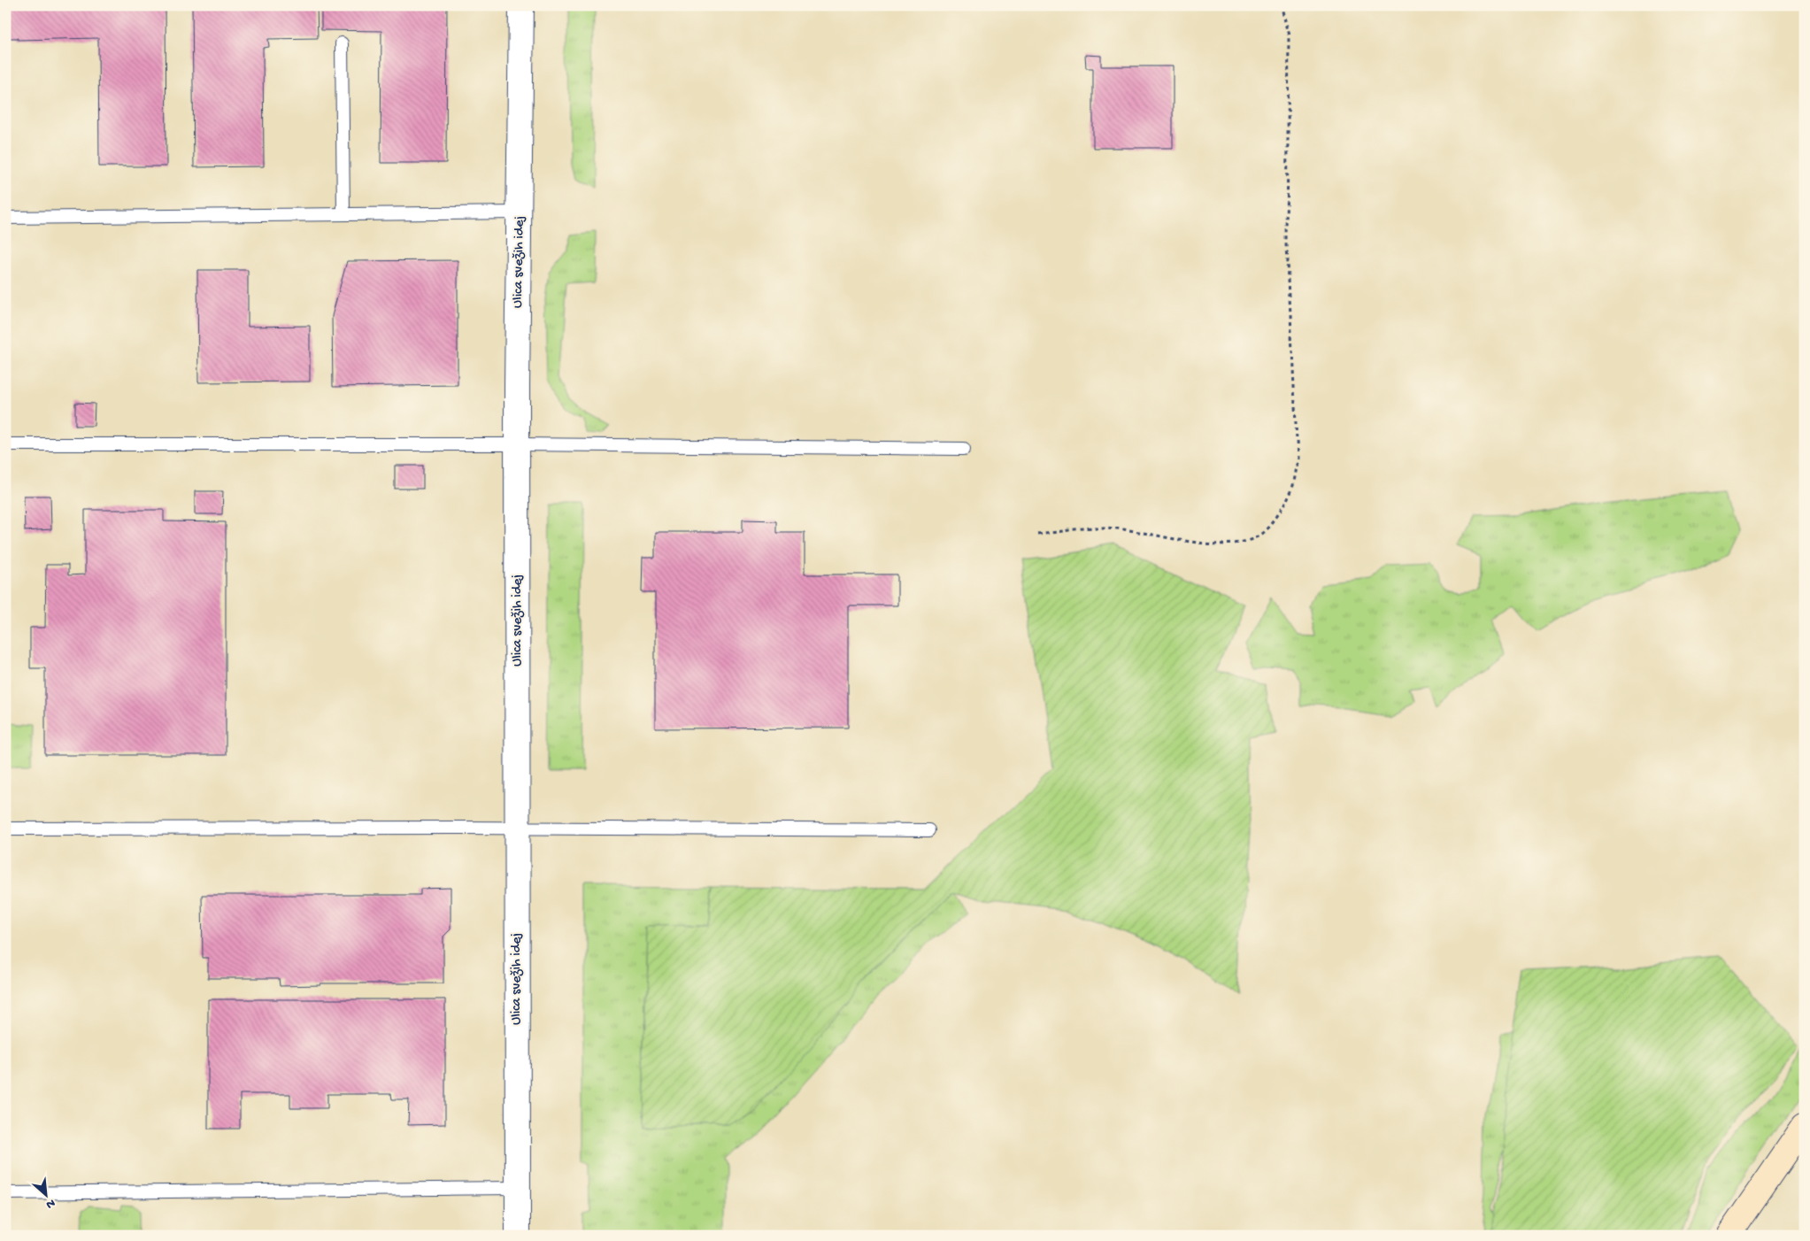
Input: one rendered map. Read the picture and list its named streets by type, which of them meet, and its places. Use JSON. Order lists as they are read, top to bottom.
{
  "streets": {
    "street": ["Ulica svežih idej"]
  },
  "north": "bottom right"
}
